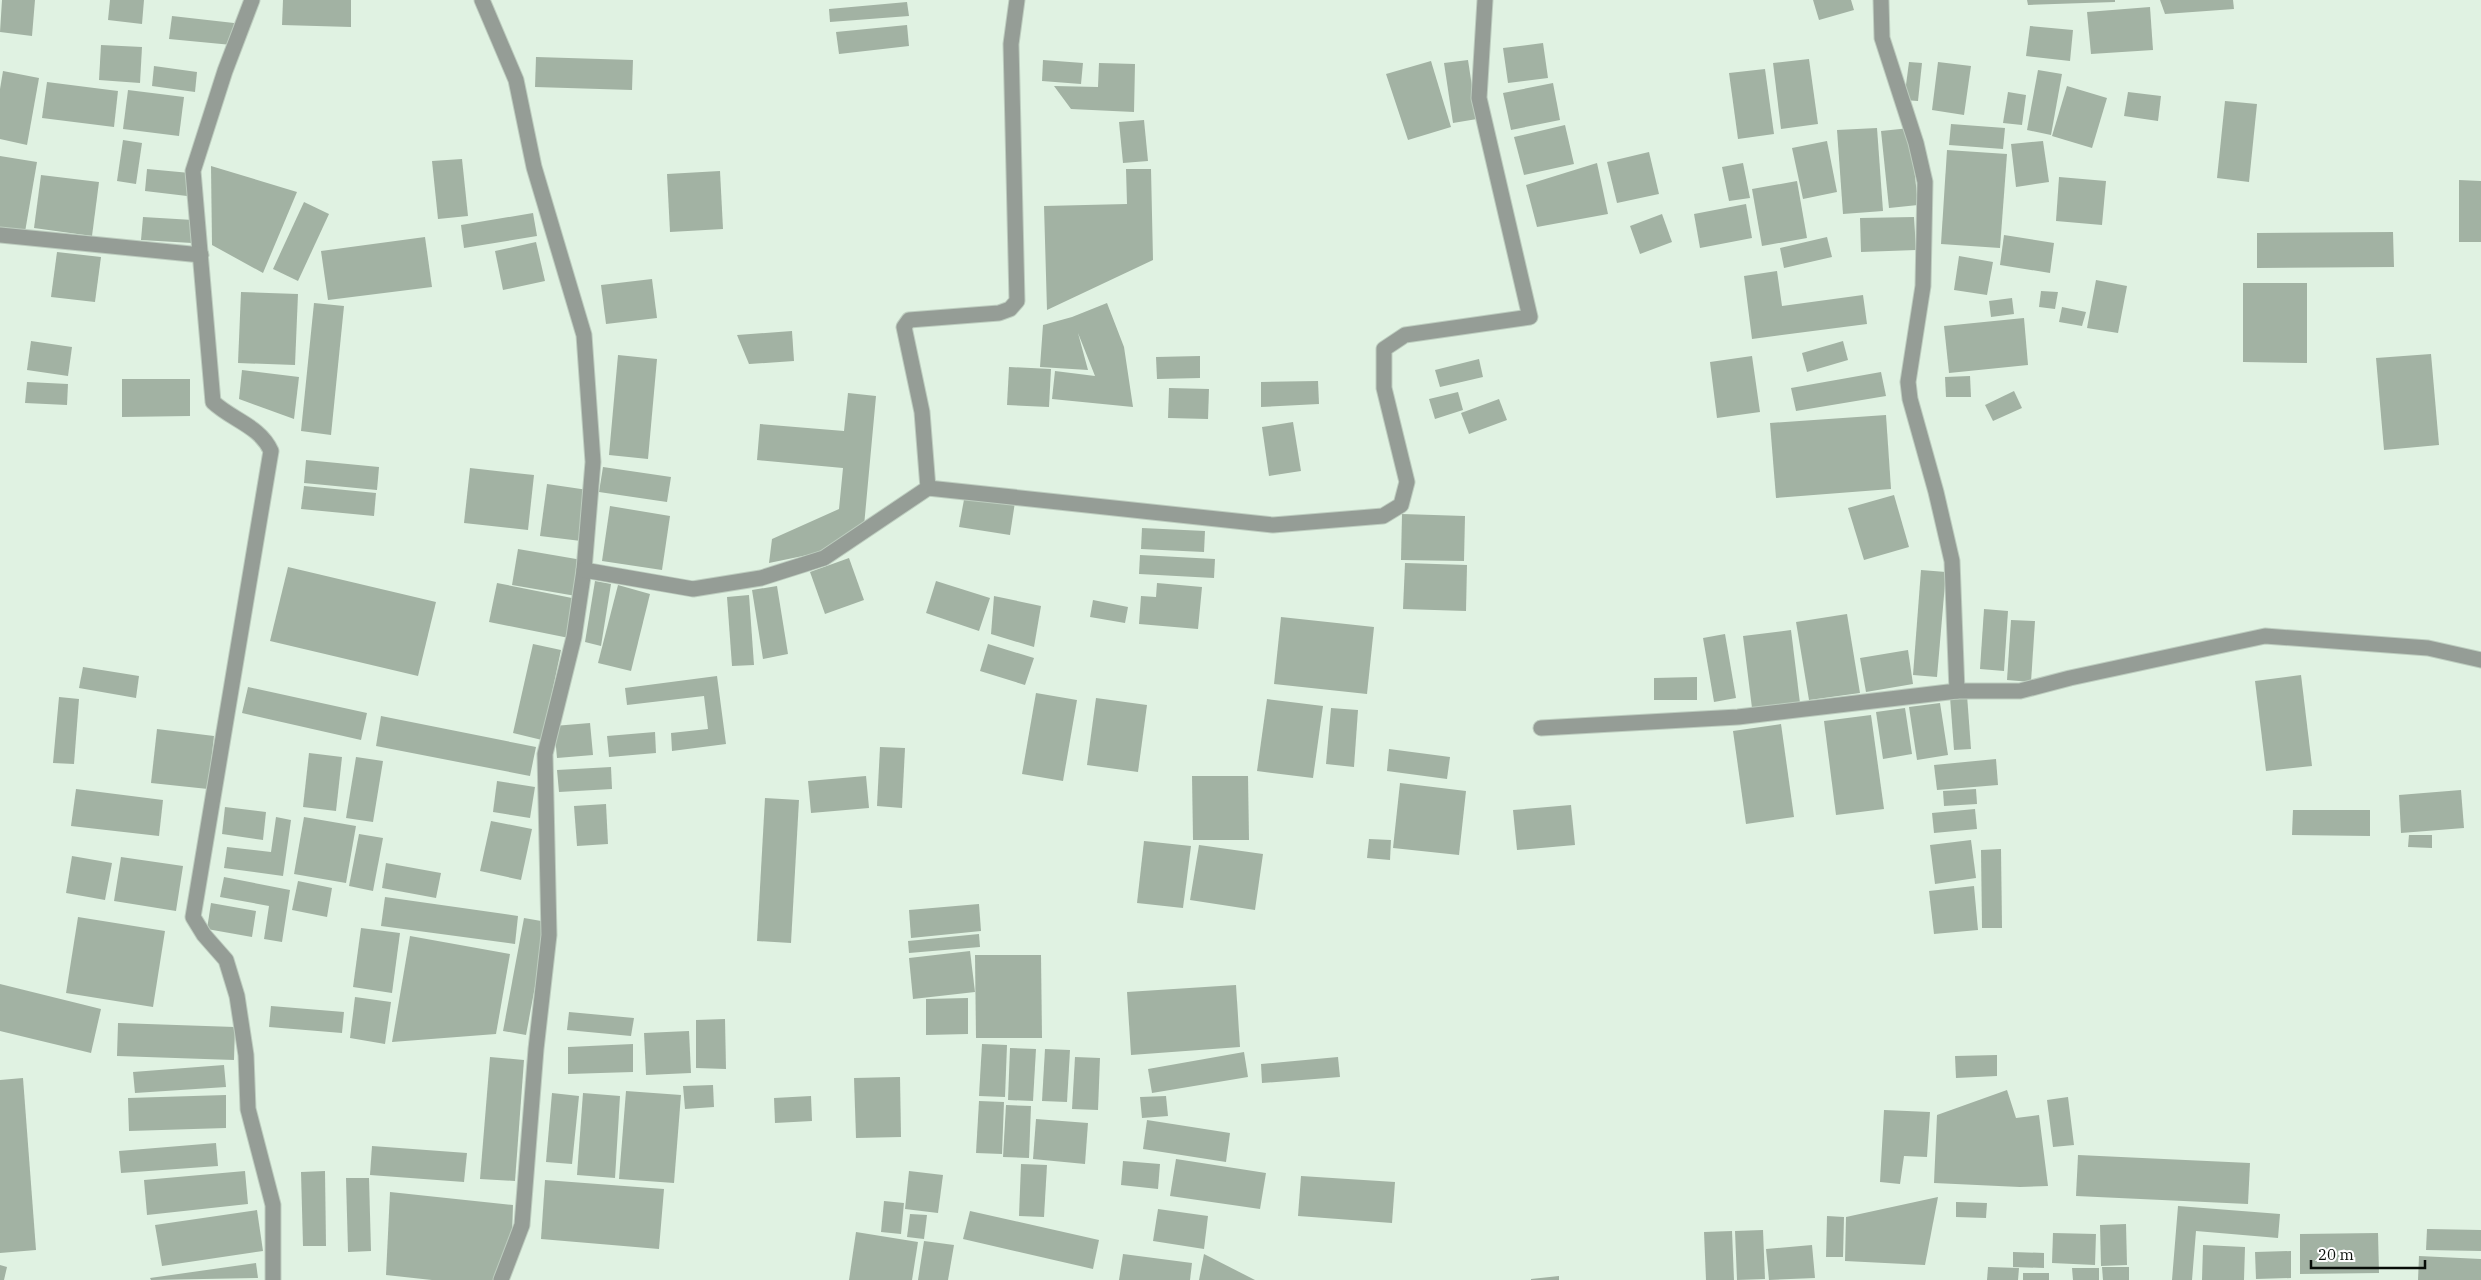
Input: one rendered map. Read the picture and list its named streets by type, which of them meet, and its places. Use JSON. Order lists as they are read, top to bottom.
{
  "scale_bar": "20 m"
}
